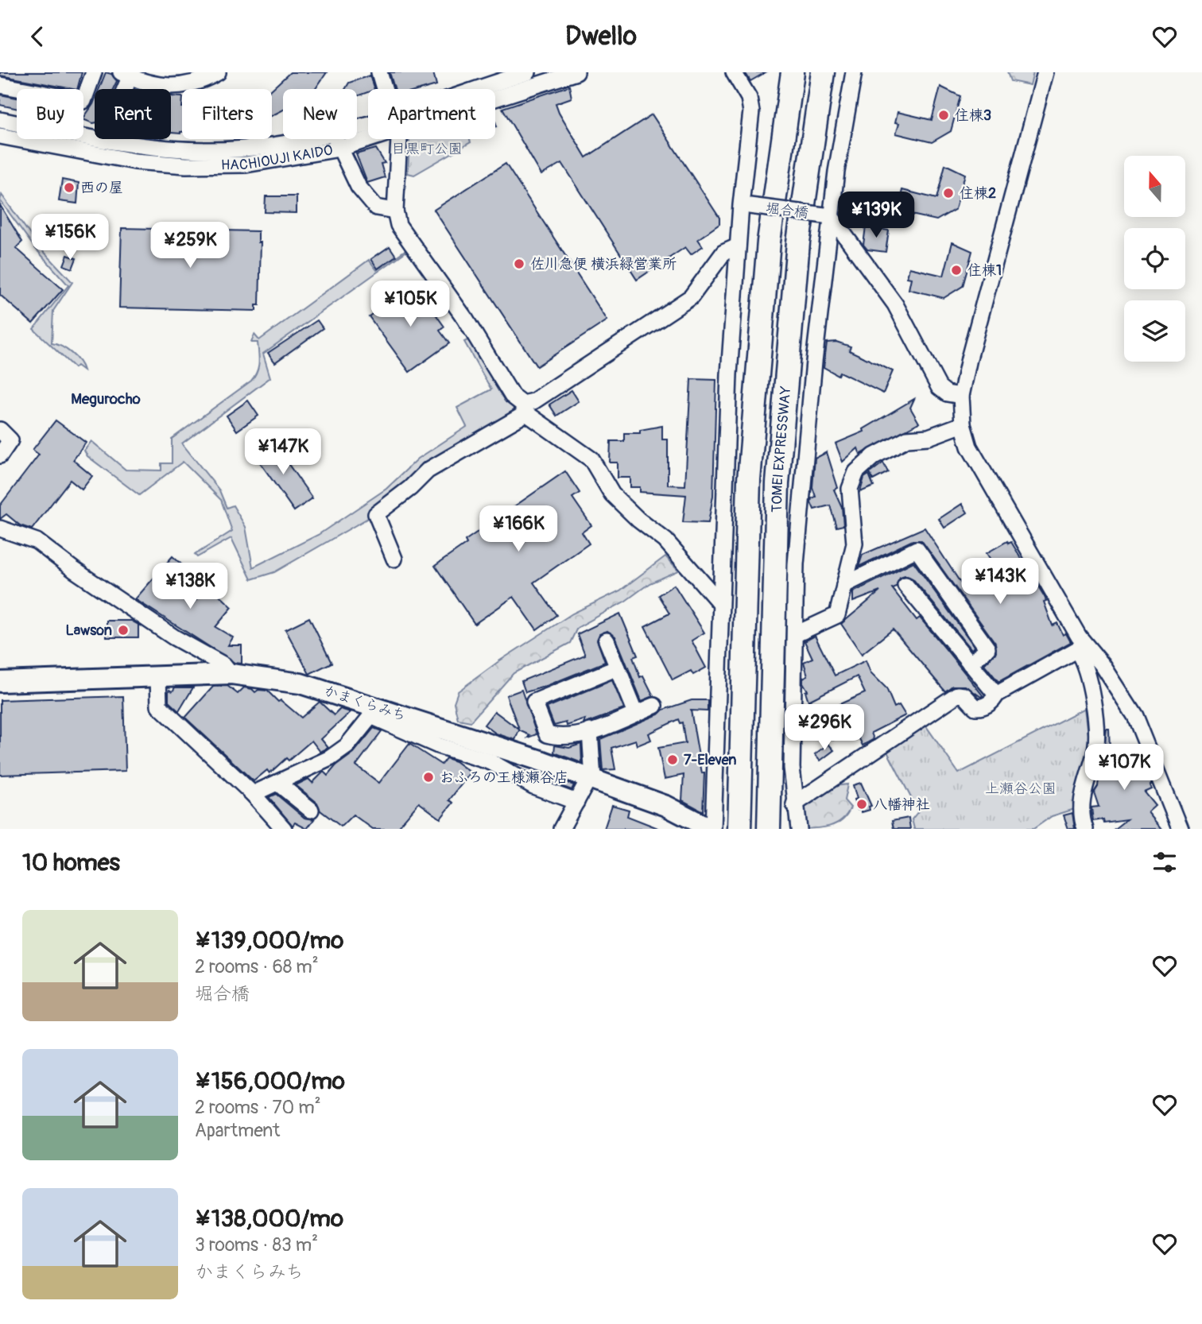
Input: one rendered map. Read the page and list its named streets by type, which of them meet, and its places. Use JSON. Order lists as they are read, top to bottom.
{
  "streets": {
    "highway": ["TOMEI EXPRESSWAY"],
    "main road": ["かまくらみち"],
    "street": ["HACHIOUJI KAIDO", "堀合橋"]
  },
  "districts": ["Megurocho"],
  "parks": ["目黒町公園", "上瀬谷公園"],
  "places": [
    "住棟3",
    "西の屋",
    "住棟2",
    "佐川急便 横浜緑営業所",
    "住棟1",
    "Lawson",
    "7-Eleven",
    "おふろの王様瀬谷店",
    "八幡神社"
  ],
  "north": "top",
  "page": {
    "header": "Dwello",
    "chip": [
      "Buy",
      "Rent",
      "Filters",
      "New",
      "Apartment"
    ],
    "price": [
      "¥139K",
      "¥156K",
      "¥259K",
      "¥105K",
      "¥147K",
      "¥166K",
      "¥143K",
      "¥138K",
      "¥296K",
      "¥107K"
    ],
    "heading": "10 homes",
    "list": [
      {
        "name": "¥139,000/mo",
        "note": "2 rooms · 68 m² · 堀合橋"
      },
      {
        "name": "¥156,000/mo",
        "note": "2 rooms · 70 m² · Apartment"
      },
      {
        "name": "¥138,000/mo",
        "note": "3 rooms · 83 m² · かまくらみち"
      }
    ]
  }
}
